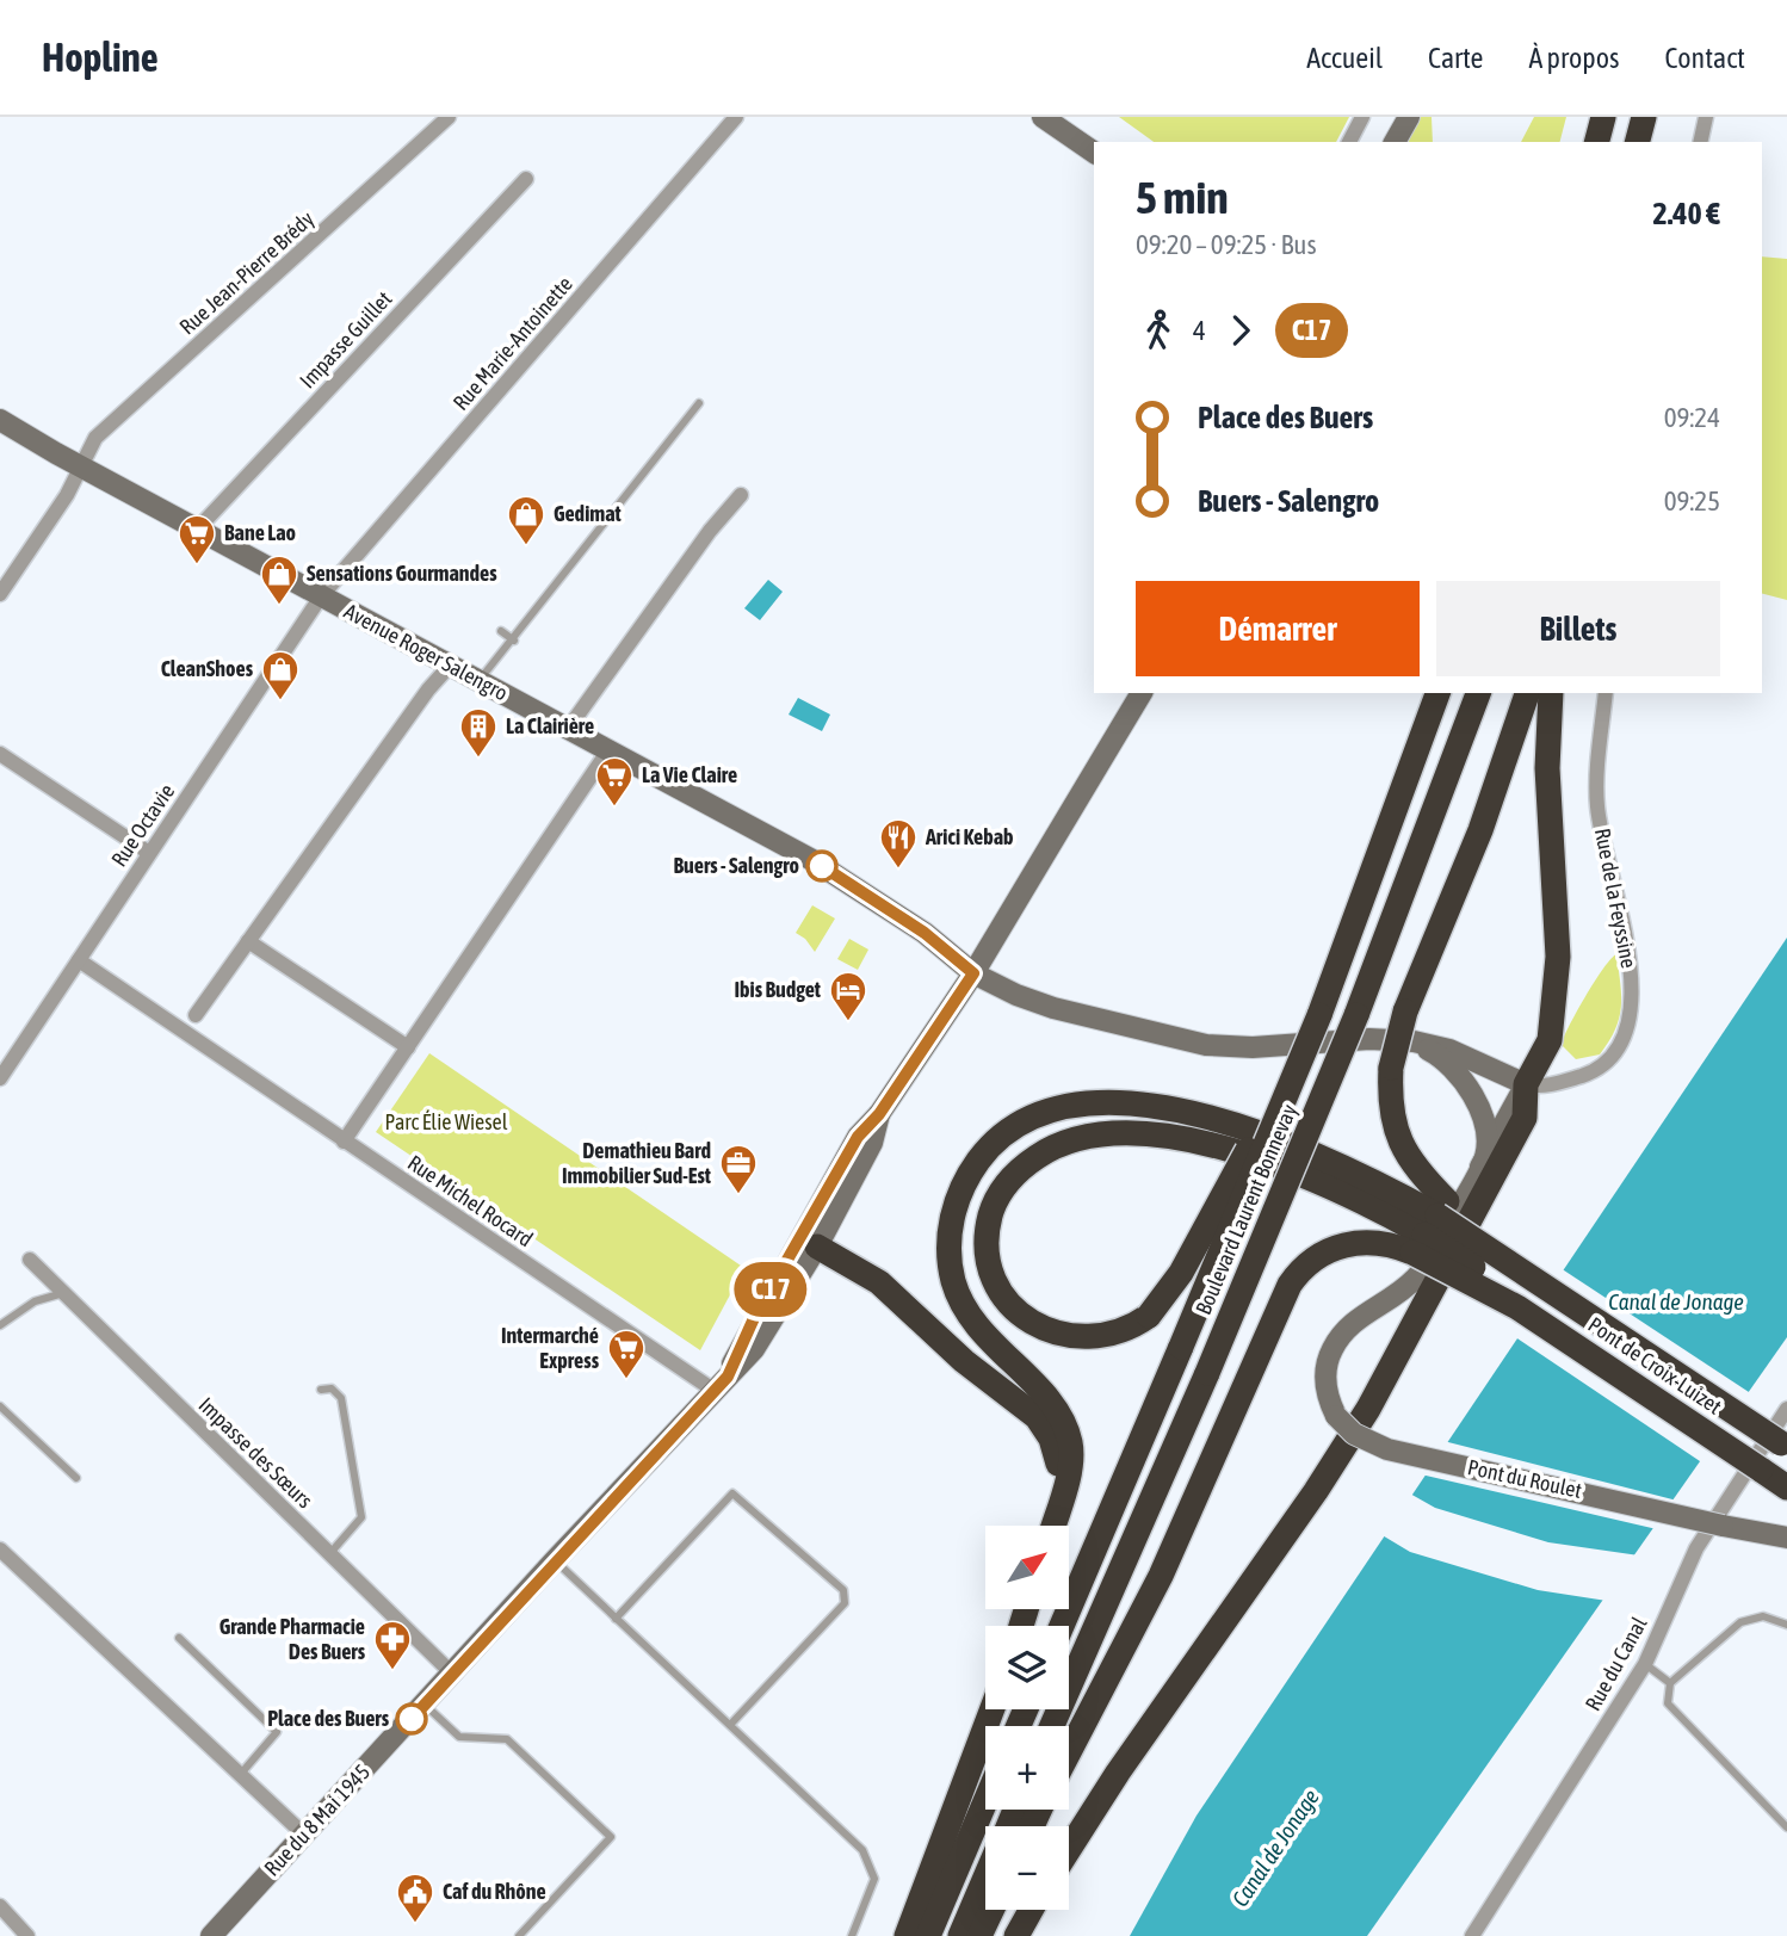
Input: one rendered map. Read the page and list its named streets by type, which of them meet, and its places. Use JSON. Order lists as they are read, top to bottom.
{
  "streets": {
    "highway": ["Boulevard Laurent Bonnevay", "Pont de Croix-Luizet"],
    "street": [
      "Rue Jean-Pierre Brédy",
      "Impasse Guillet",
      "Rue Marie-Antoinette",
      "Avenue Roger Salengro",
      "Rue Octavie",
      "Rue de la Feyssine",
      "Rue Michel Rocard",
      "Impasse des Sœurs",
      "Pont du Roulet",
      "Rue du Canal",
      "Rue du 8 Mai 1945"
    ]
  },
  "crossings": [
    ["Rue Jean-Pierre Brédy", "Avenue Roger Salengro"],
    ["Impasse Guillet", "Avenue Roger Salengro"],
    ["Rue Marie-Antoinette", "Avenue Roger Salengro"],
    ["Rue Marie-Antoinette", "Rue Octavie"],
    ["Avenue Roger Salengro", "Rue Octavie"],
    ["Avenue Roger Salengro", "Rue de la Feyssine"],
    ["Avenue Roger Salengro", "Rue du 8 Mai 1945"],
    ["Rue Octavie", "Rue Michel Rocard"],
    ["Rue Michel Rocard", "Rue du 8 Mai 1945"],
    ["Impasse des Sœurs", "Rue du 8 Mai 1945"]
  ],
  "water": ["Canal de Jonage"],
  "parks": ["Parc Élie Wiesel"],
  "places": {
    "shop": ["Gedimat", "Sensations Gourmandes", "CleanShoes"],
    "supermarket": ["Bane Lao", "La Vie Claire", "Intermarché Express"],
    "building": ["La Clairière"],
    "other": ["Buers - Salengro", "Place des Buers"],
    "restaurant": ["Arici Kebab"],
    "hotel": ["Ibis Budget"],
    "office": ["Demathieu Bard Immobilier Sud-Est"],
    "pharmacy": ["Grande Pharmacie Des Buers"],
    "public building": ["Caf du Rhône"]
  },
  "lines": ["bus line C17"],
  "north": "top right",
  "page": {
    "header": "Hopline",
    "nav": [
      "Accueil",
      "Carte",
      "À propos",
      "Contact"
    ],
    "on_map": "C17",
    "heading": ["5 min", "09:20 – 09:25 · Bus", "2.40 €"],
    "legs": ["4", "C17"],
    "list": [
      {
        "name": "Place des Buers",
        "value": "09:24"
      },
      {
        "name": "Buers - Salengro",
        "value": "09:25"
      }
    ],
    "buttons": ["Démarrer", "Billets"],
    "map_buttons": ["+", "−"]
  }
}
